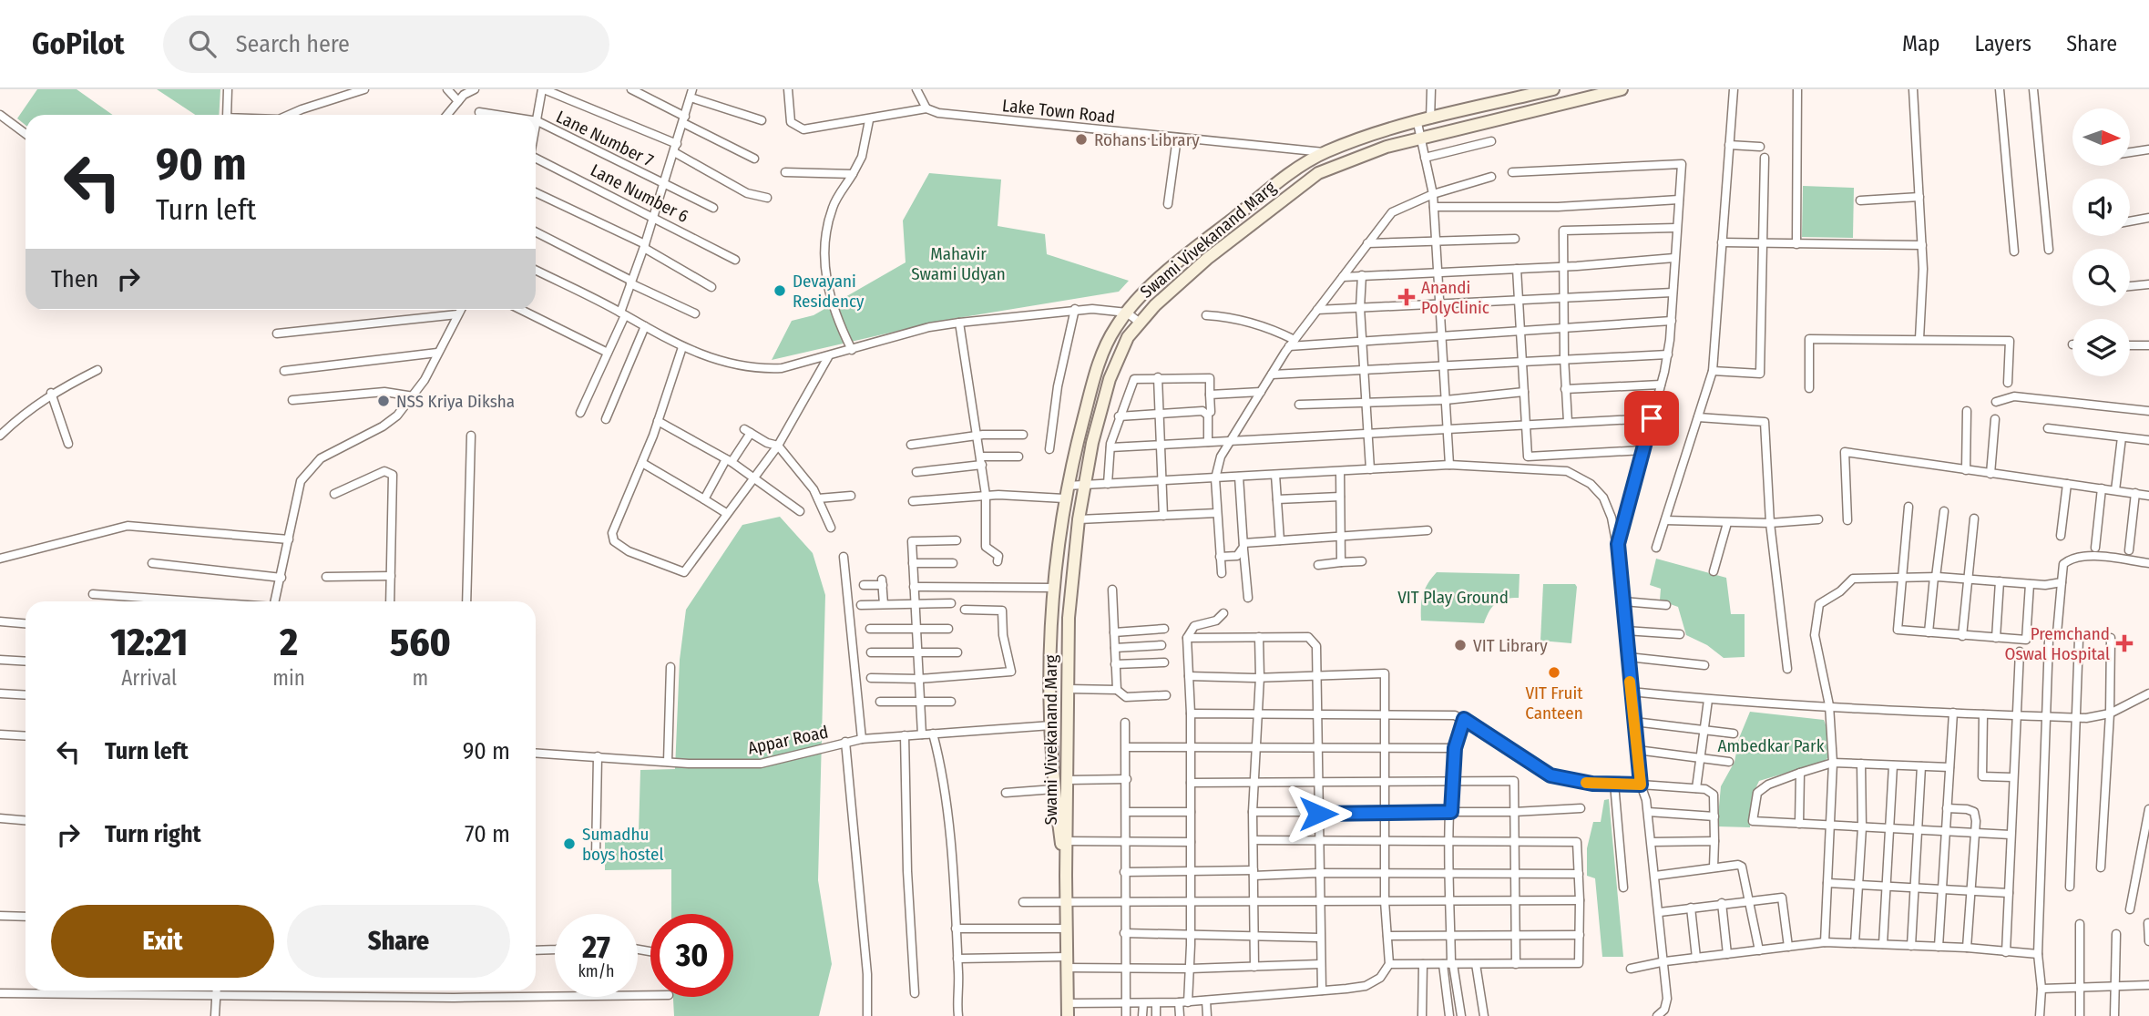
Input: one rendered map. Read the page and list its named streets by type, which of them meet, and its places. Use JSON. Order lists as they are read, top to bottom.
{
  "streets": {
    "main road": ["Swami Vivekanand Marg"],
    "street": [
      "Lake Town Road",
      "Lane Number 7",
      "Lane Number 6",
      "Appar Road"
    ]
  },
  "crossings": [
    ["Lake Town Road", "Swami Vivekanand Marg"],
    ["Swami Vivekanand Marg", "Appar Road"]
  ],
  "parks": ["Mahavir Swami Udyan", "VIT Play Ground", "Ambedkar Park"],
  "places": {
    "other": [
      "Rohans Library",
      "Devayani Residency",
      "NSS Kriya Diksha",
      "VIT Library",
      "VIT Fruit Canteen",
      "Sumadhu boys hostel"
    ],
    "health": ["Anandi PolyClinic", "Premchand Oswal Hospital"]
  },
  "north": "right",
  "page": {
    "header": "GoPilot",
    "search": "Search here",
    "nav": ["Map", "Layers", "Share"],
    "turn": ["90 m", "Turn left"],
    "then": "Then",
    "eta": [
      "12:21",
      "Arrival",
      "2",
      "min",
      "560",
      "m"
    ],
    "list": [
      {
        "name": "Turn left",
        "value": "90 m"
      },
      {
        "name": "Turn right",
        "value": "70 m"
      }
    ],
    "buttons": ["Exit", "Share"],
    "speed": "27 km/h",
    "limit": "30"
  }
}
